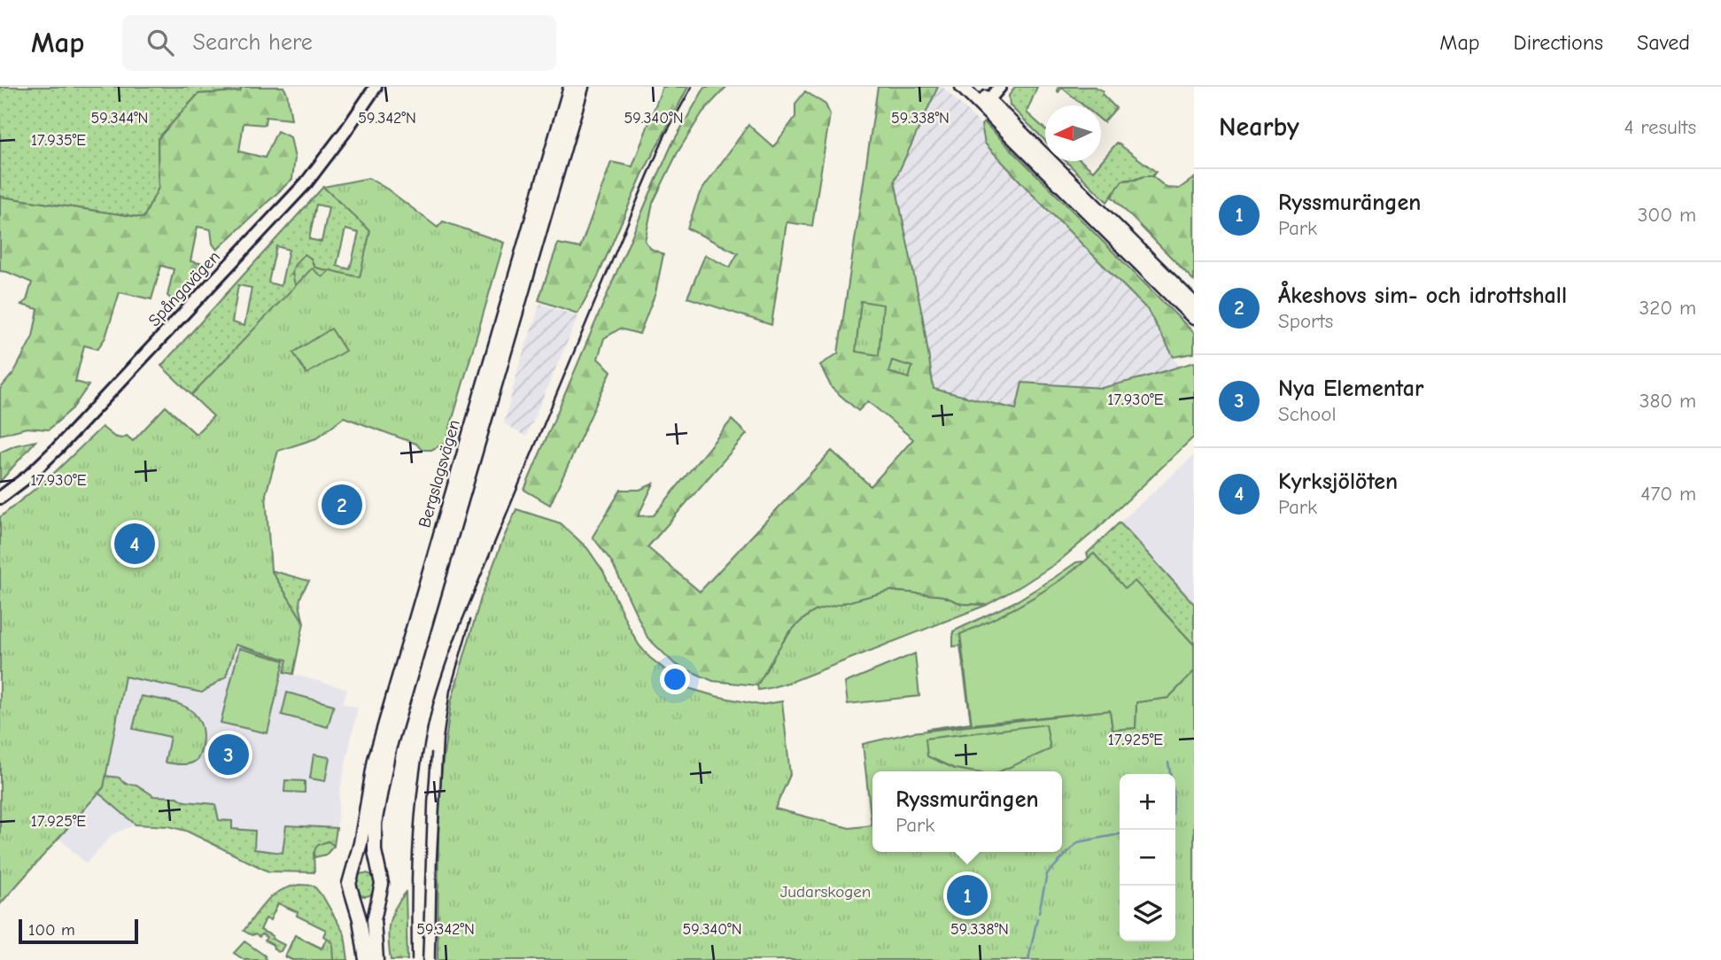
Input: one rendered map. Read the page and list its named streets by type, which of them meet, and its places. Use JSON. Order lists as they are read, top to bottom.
{
  "streets": {
    "main road": ["Bergslagsvägen"],
    "street": ["Spångavägen"]
  },
  "parks": ["Judarskogen"],
  "scale_bar": "100 m",
  "north": "left",
  "page": {
    "header": "Map",
    "search": "Search here",
    "nav": ["Map", "Directions", "Saved"],
    "heading": ["Nearby", "4 results"],
    "list": [
      {
        "mark": "1",
        "name": "Ryssmurängen",
        "note": "Park",
        "value": "300 m"
      },
      {
        "mark": "2",
        "name": "Åkeshovs sim- och idrottshall",
        "note": "Sports",
        "value": "320 m"
      },
      {
        "mark": "3",
        "name": "Nya Elementar",
        "note": "School",
        "value": "380 m"
      },
      {
        "mark": "4",
        "name": "Kyrksjölöten",
        "note": "Park",
        "value": "470 m"
      }
    ],
    "pins": [
      "2",
      "4",
      "3",
      "1"
    ],
    "popup": ["Ryssmurängen", "Park"],
    "map_buttons": ["+", "−"],
    "scale": "100 m"
  },
  "coordinates": [
    "59.344°N",
    "59.342°N",
    "59.340°N",
    "59.338°N",
    "17.935°E",
    "17.930°E",
    "17.925°E"
  ]
}
